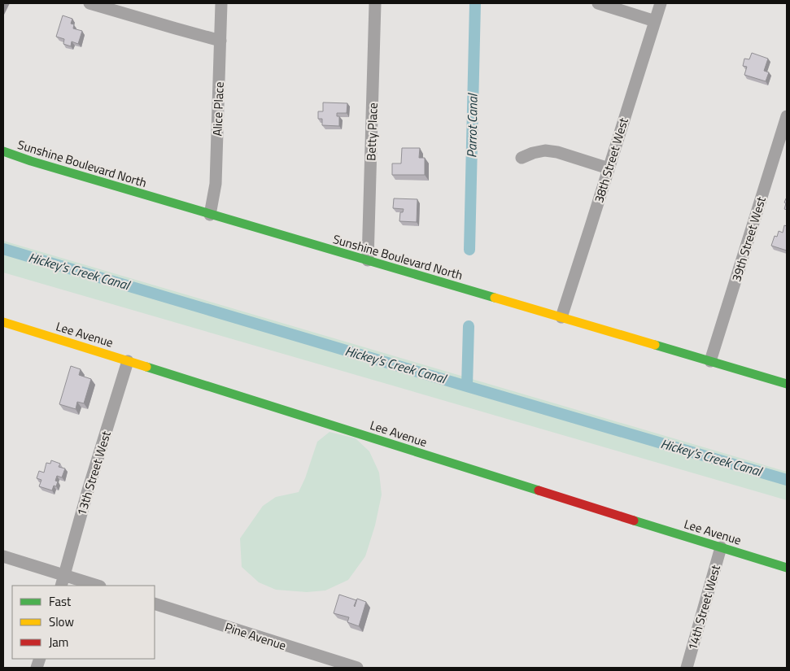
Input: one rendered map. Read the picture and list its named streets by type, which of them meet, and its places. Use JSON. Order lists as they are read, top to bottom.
{
  "streets": {
    "street": [
      "Alice Place",
      "Betty Place",
      "38th Street West",
      "Sunshine Boulevard North",
      "39th Street West",
      "Lee Avenue",
      "13th Street West",
      "14th Street West",
      "Pine Avenue"
    ]
  },
  "crossings": [
    ["Alice Place", "Sunshine Boulevard North"],
    ["Betty Place", "Sunshine Boulevard North"],
    ["38th Street West", "Sunshine Boulevard North"],
    ["Sunshine Boulevard North", "39th Street West"],
    ["Lee Avenue", "13th Street West"],
    ["Lee Avenue", "14th Street West"]
  ],
  "water": ["Parrot Canal", "Hickey's Creek Canal"],
  "legend": ["Fast", "Slow", "Jam"]
}
